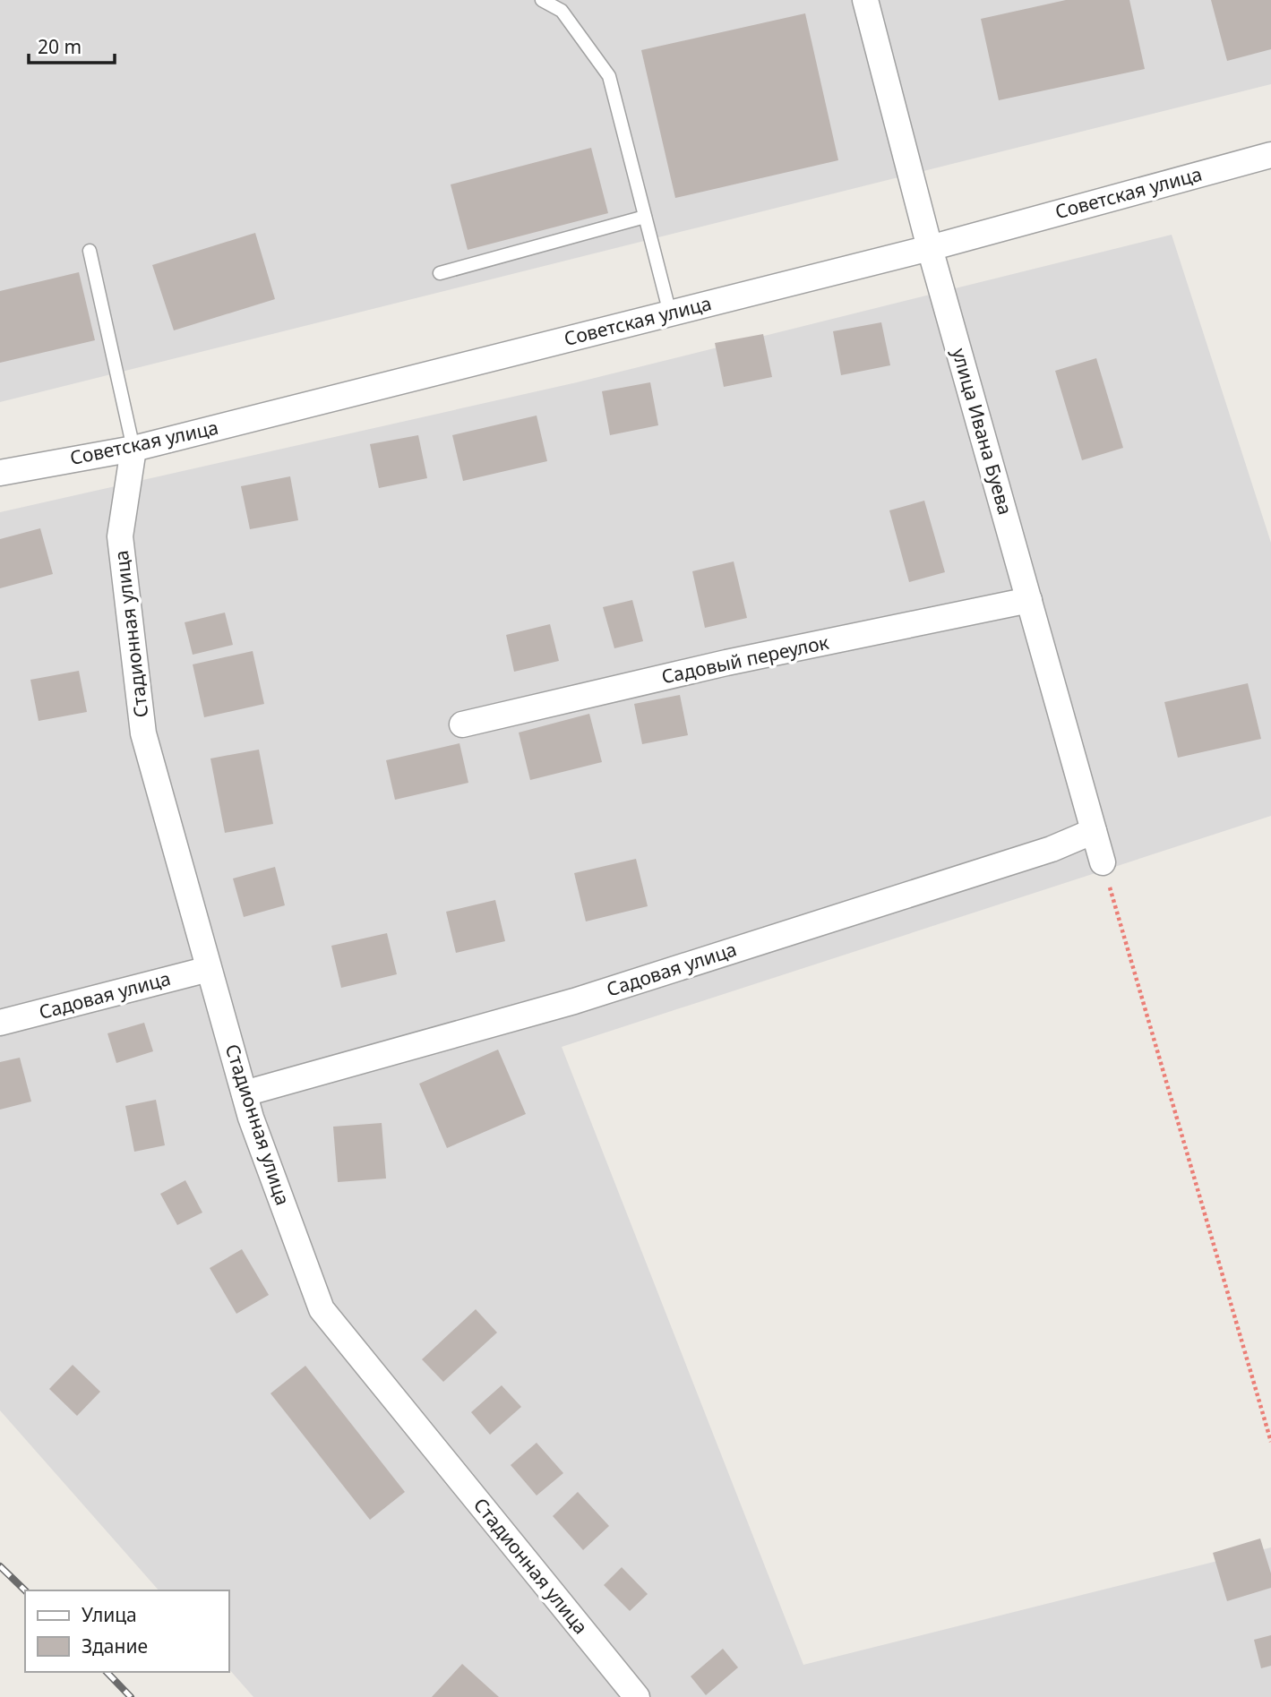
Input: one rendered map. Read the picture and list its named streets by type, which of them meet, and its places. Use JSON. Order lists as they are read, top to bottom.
{
  "streets": {
    "street": [
      "Советская улица",
      "улица Ивана Буева",
      "Стадионная улица",
      "Садовый переулок",
      "Садовая улица"
    ]
  },
  "crossings": [
    ["Советская улица", "улица Ивана Буева"],
    ["Советская улица", "Стадионная улица"],
    ["улица Ивана Буева", "Садовый переулок"],
    ["улица Ивана Буева", "Садовая улица"],
    ["Стадионная улица", "Садовая улица"]
  ],
  "legend": ["Улица", "Здание"],
  "scale_bar": "20 m"
}
